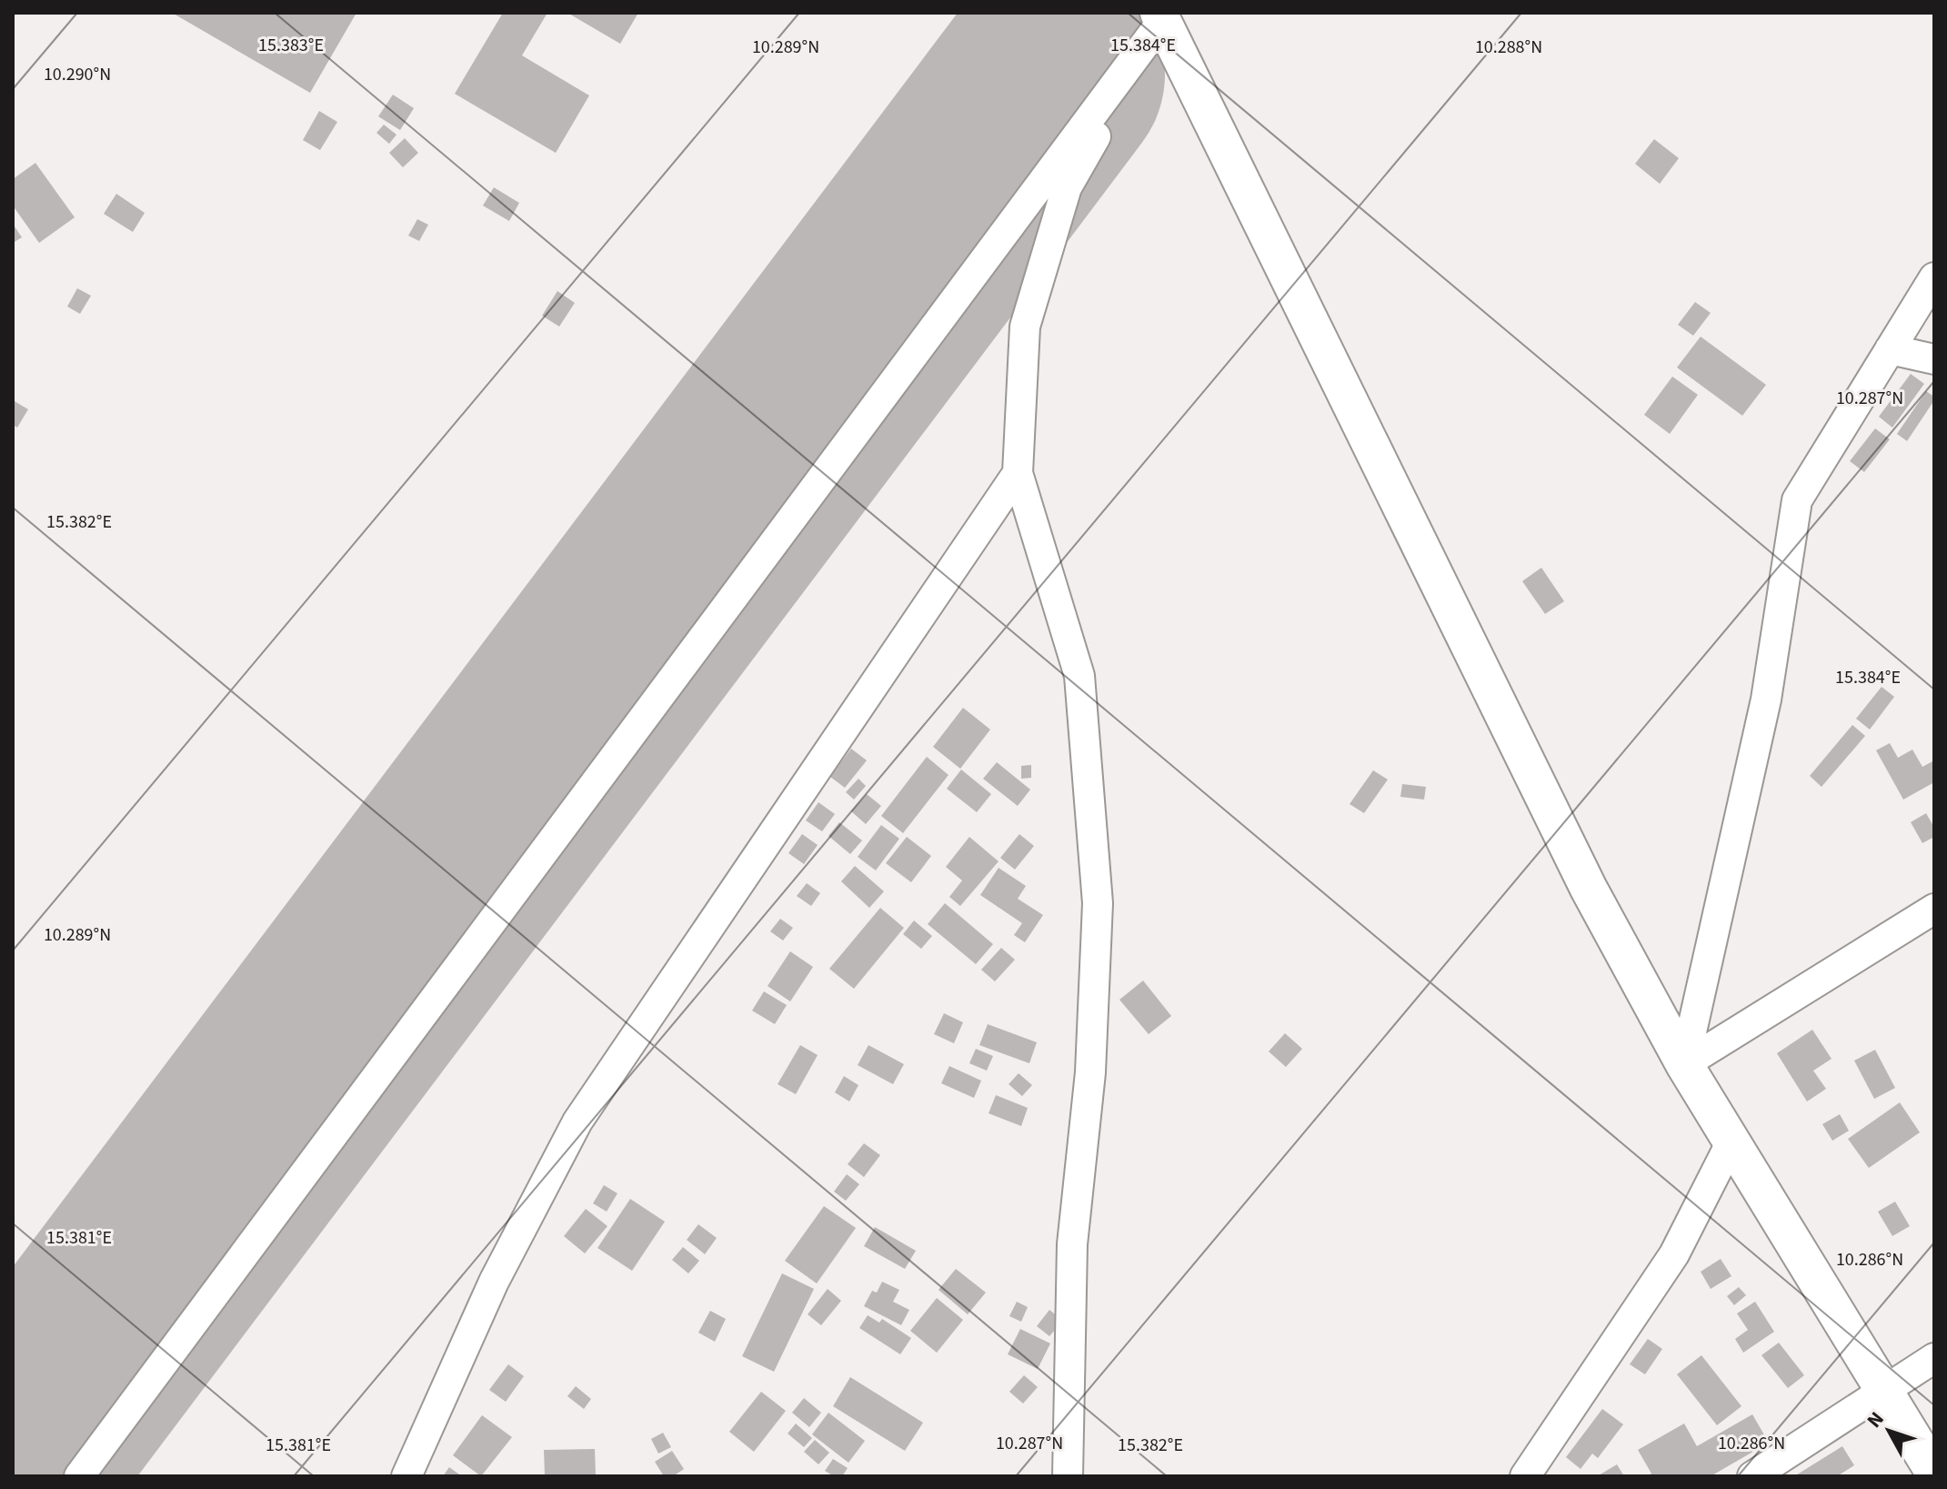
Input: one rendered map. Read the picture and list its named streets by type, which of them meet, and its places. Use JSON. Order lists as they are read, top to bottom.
{
  "north": "top left",
  "coordinates": [
    "15.383°E",
    "15.384°E",
    "10.289°N",
    "10.288°N",
    "10.290°N",
    "10.287°N",
    "15.382°E",
    "15.381°E",
    "10.286°N"
  ]
}
